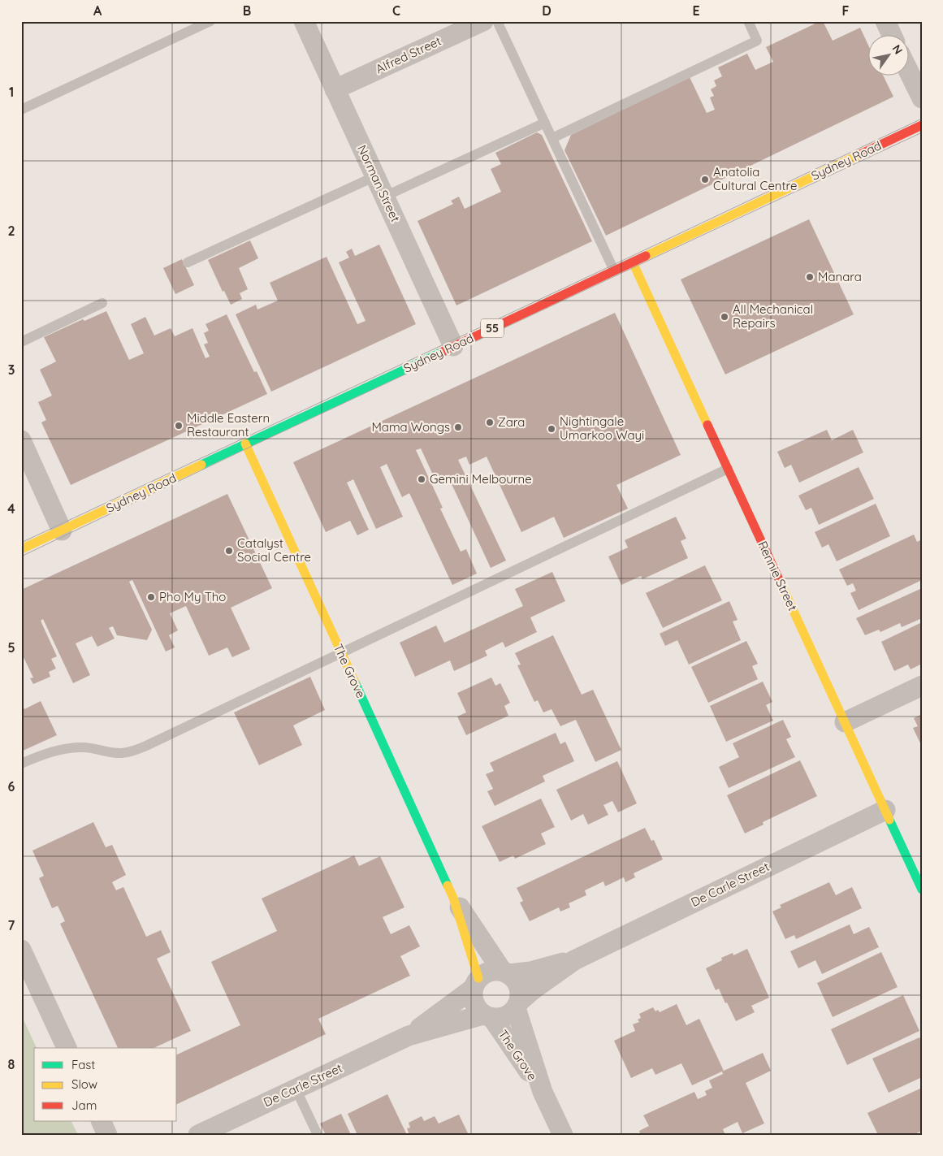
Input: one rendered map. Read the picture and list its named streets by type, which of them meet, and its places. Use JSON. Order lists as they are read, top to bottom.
{
  "streets": {
    "main road": [
      "Sydney Road",
      "55",
      "Rennie Street",
      "The Grove"
    ],
    "street": ["Alfred Street", "Norman Street", "De Carle Street"]
  },
  "crossings": [
    ["Alfred Street", "Norman Street"],
    ["Sydney Road", "Norman Street"],
    ["Sydney Road", "Rennie Street"],
    ["Sydney Road", "The Grove"],
    ["Rennie Street", "De Carle Street"],
    ["The Grove", "De Carle Street"]
  ],
  "places": [
    "Anatolia Cultural Centre",
    "Manara",
    "All Mechanical Repairs",
    "Zara",
    "Middle Eastern Restaurant",
    "Mama Wongs",
    "Nightingale Umarkoo Wayi",
    "Gemini Melbourne",
    "Catalyst Social Centre",
    "Pho My Tho"
  ],
  "legend": ["Fast", "Slow", "Jam"],
  "north": "top right",
  "grid": {
    "columns": [
      "A",
      "B",
      "C",
      "D",
      "E",
      "F"
    ],
    "rows": [
      "1",
      "2",
      "3",
      "4",
      "5",
      "6",
      "7",
      "8"
    ]
  }
}
